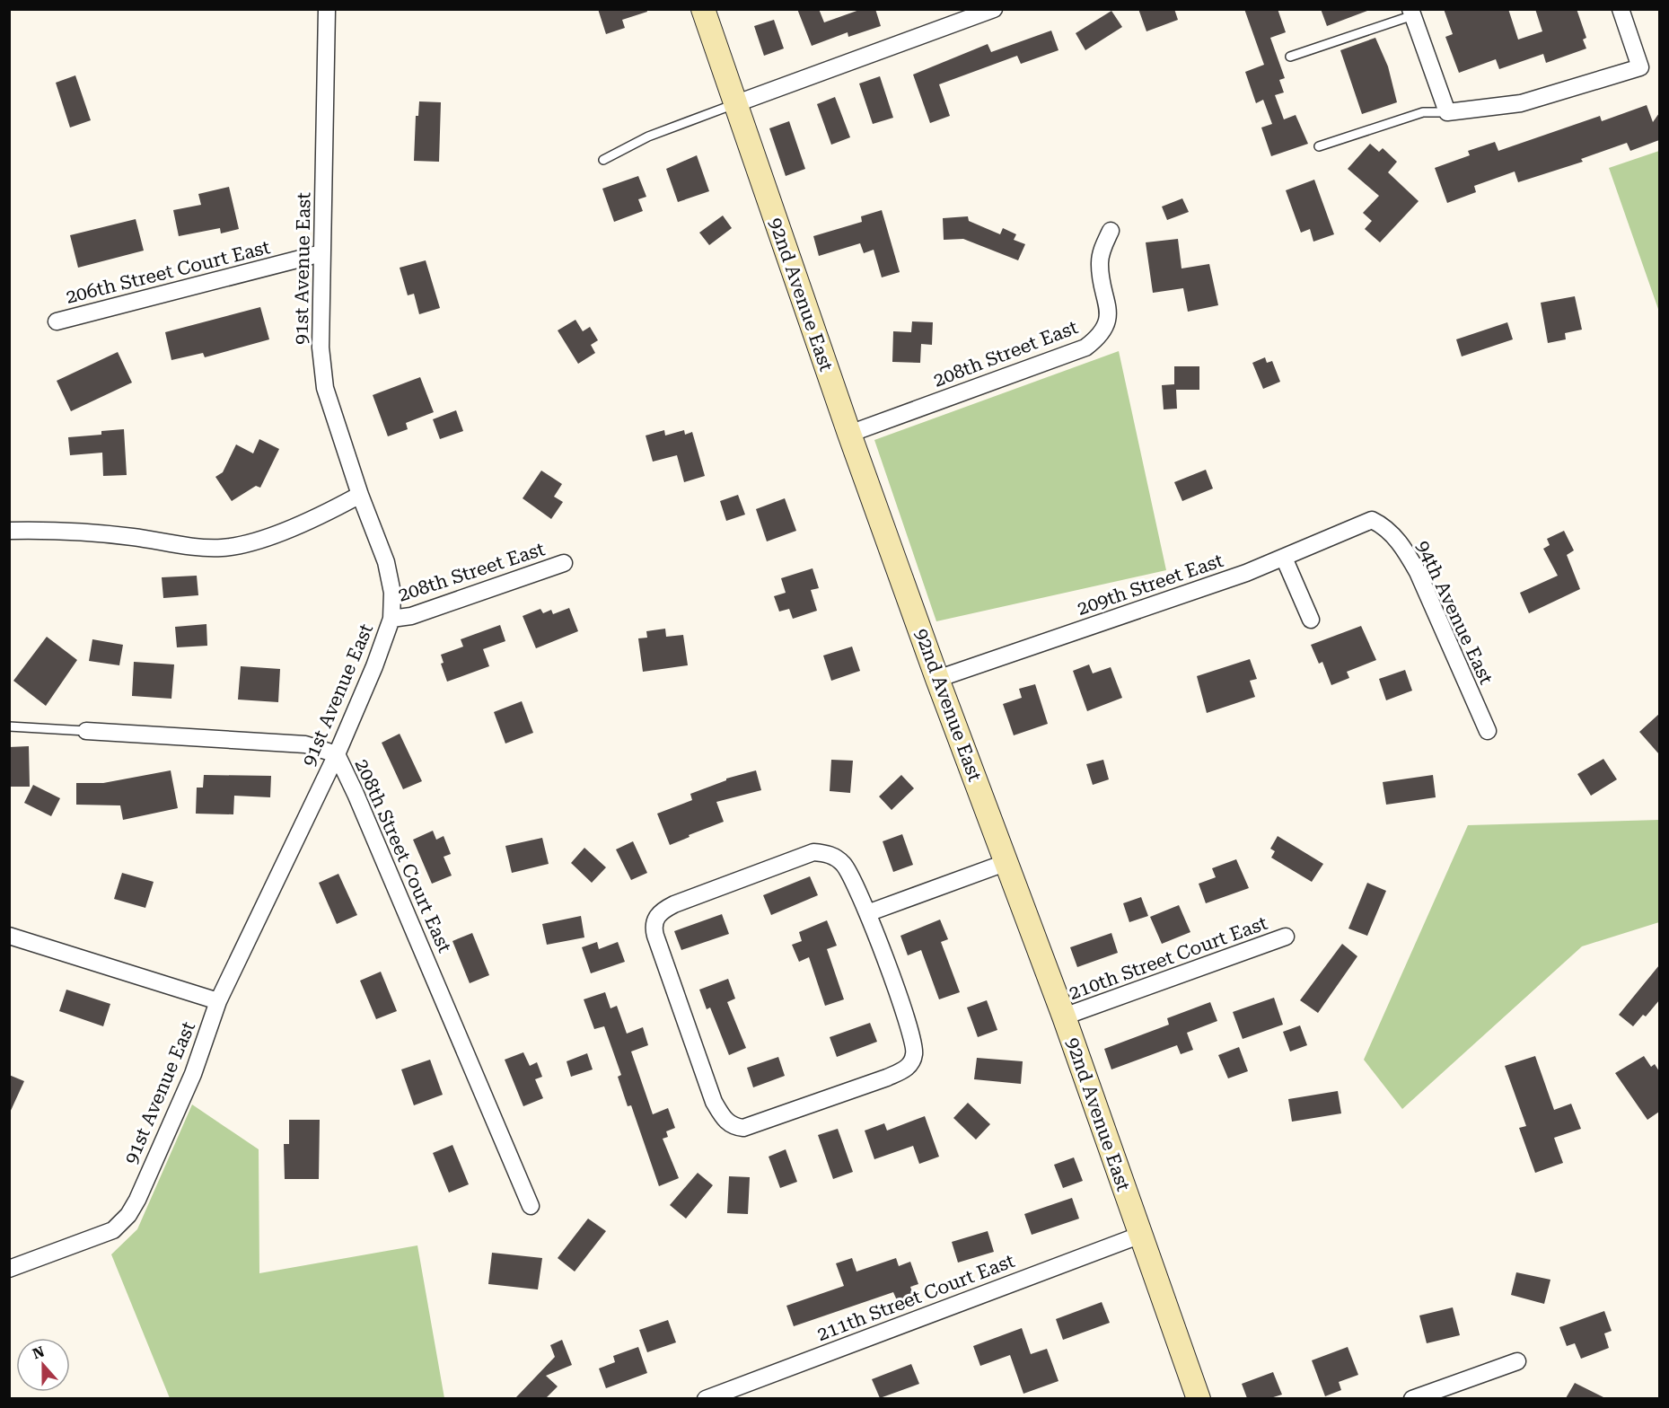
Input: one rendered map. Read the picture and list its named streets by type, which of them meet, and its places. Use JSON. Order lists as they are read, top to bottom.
{
  "streets": {
    "street": [
      "91st Avenue East",
      "206th Street Court East",
      "92nd Avenue East",
      "208th Street East",
      "209th Street East",
      "94th Avenue East",
      "208th Street Court East",
      "210th Street Court East",
      "211th Street Court East"
    ]
  },
  "crossings": [
    ["91st Avenue East", "206th Street Court East"],
    ["91st Avenue East", "208th Street East"],
    ["91st Avenue East", "208th Street Court East"],
    ["92nd Avenue East", "208th Street East"],
    ["92nd Avenue East", "209th Street East"],
    ["92nd Avenue East", "210th Street Court East"],
    ["92nd Avenue East", "211th Street Court East"],
    ["209th Street East", "94th Avenue East"]
  ],
  "north": "top"
}
